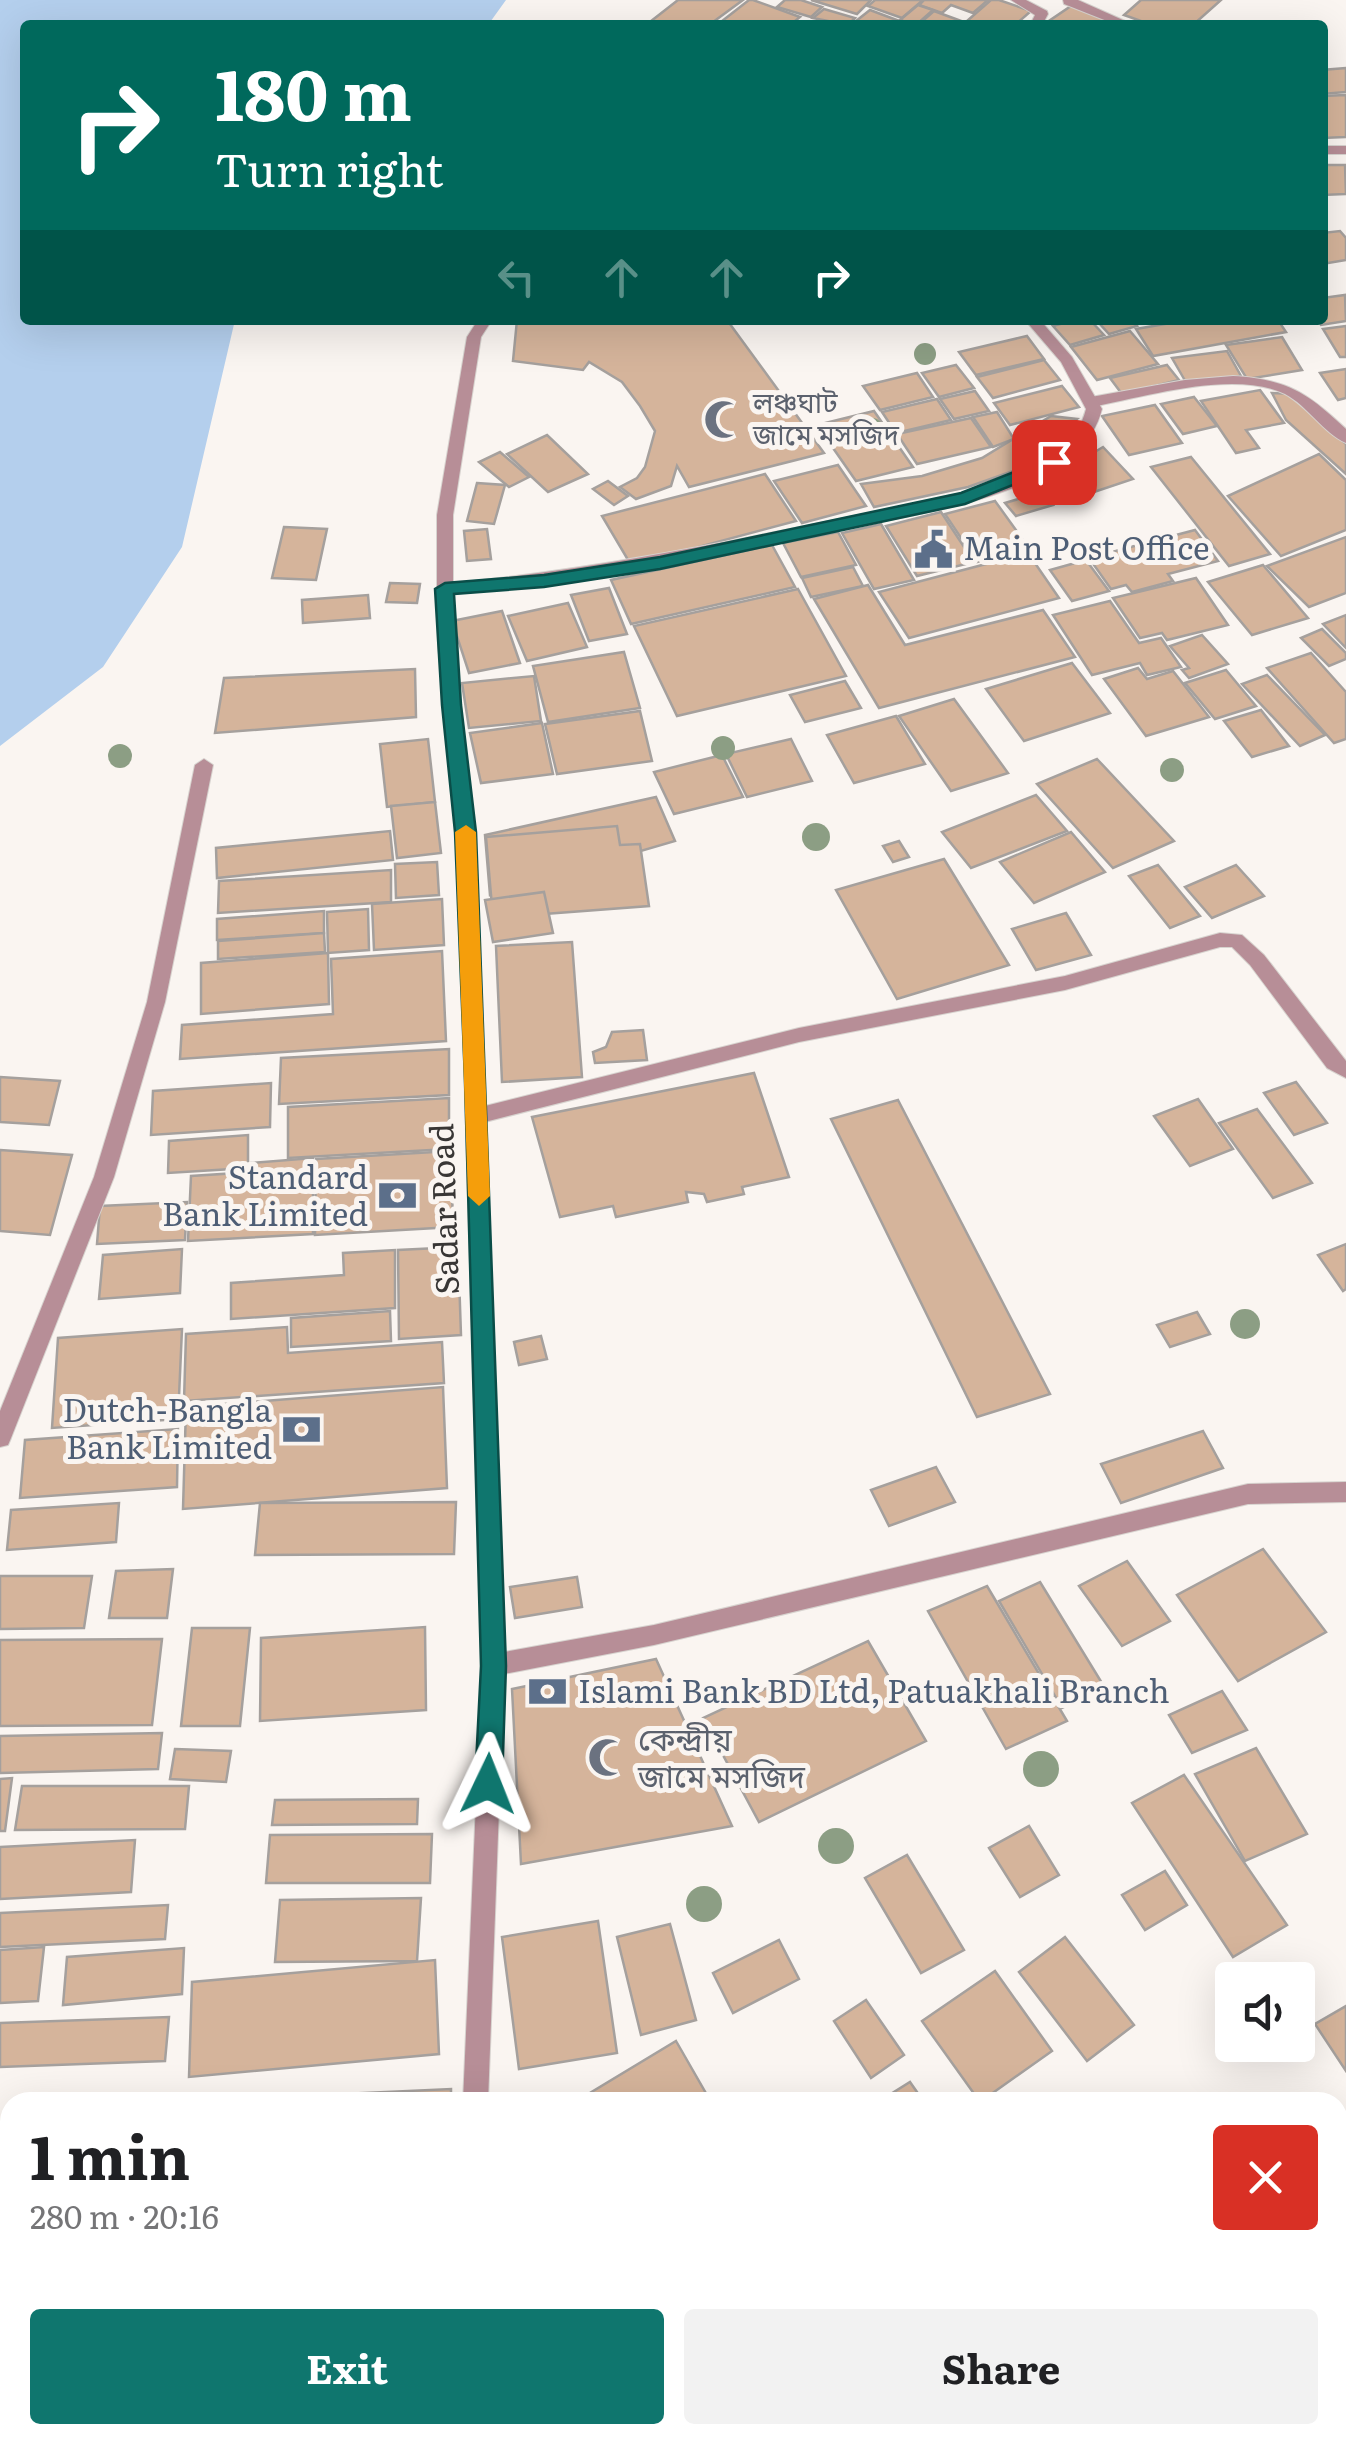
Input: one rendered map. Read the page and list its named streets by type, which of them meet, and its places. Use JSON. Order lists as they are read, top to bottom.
{
  "streets": {
    "street": ["Sadar Road"]
  },
  "places": {
    "mosque": ["লঞ্চঘাট জামে মসজিদ", "কেন্দ্রীয় জামে মসজিদ"],
    "public building": ["Main Post Office"],
    "bank": ["Standard Bank Limited", "Dutch-Bangla Bank Limited", "Islami Bank BD Ltd, Patuakhali Branch"]
  },
  "page": {
    "turn": ["180 m", "Turn right"],
    "heading": ["1 min", "280 m · 20:16"],
    "buttons": ["Exit", "Share"]
  }
}
